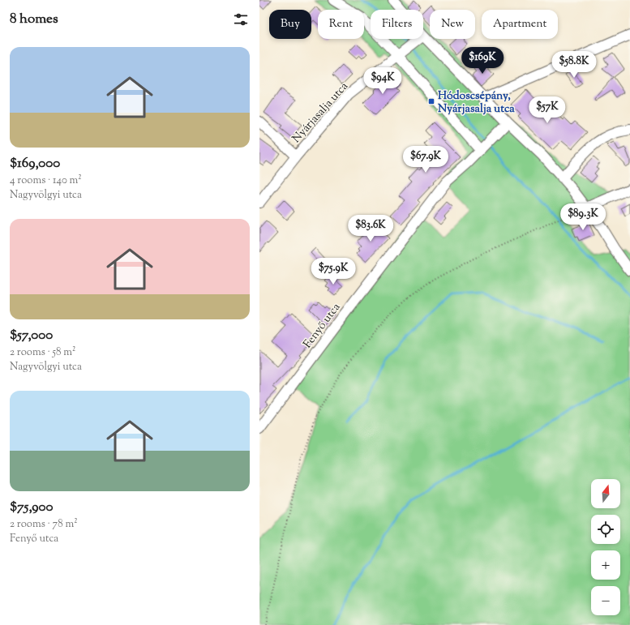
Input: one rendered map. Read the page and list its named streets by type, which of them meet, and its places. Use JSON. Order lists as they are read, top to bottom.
{
  "streets": {
    "street": ["Nyárjasalja utca", "Fenyő utca"]
  },
  "places": {
    "transit": ["Hódoscsépány, Nyárjasalja utca"]
  },
  "north": "top",
  "page": {
    "heading": "8 homes",
    "chip": [
      "Buy",
      "Rent",
      "Filters",
      "New",
      "Apartment"
    ],
    "list": [
      {
        "name": "$169,000",
        "note": "4 rooms · 140 m² · Nagyvölgyi utca"
      },
      {
        "name": "$57,000",
        "note": "2 rooms · 58 m² · Nagyvölgyi utca"
      },
      {
        "name": "$75,900",
        "note": "2 rooms · 78 m² · Fenyő utca"
      }
    ],
    "price": [
      "$169K",
      "$58.8K",
      "$94K",
      "$57K",
      "$67.9K",
      "$89.3K",
      "$83.6K",
      "$75.9K"
    ],
    "map_buttons": ["+", "−"]
  }
}
